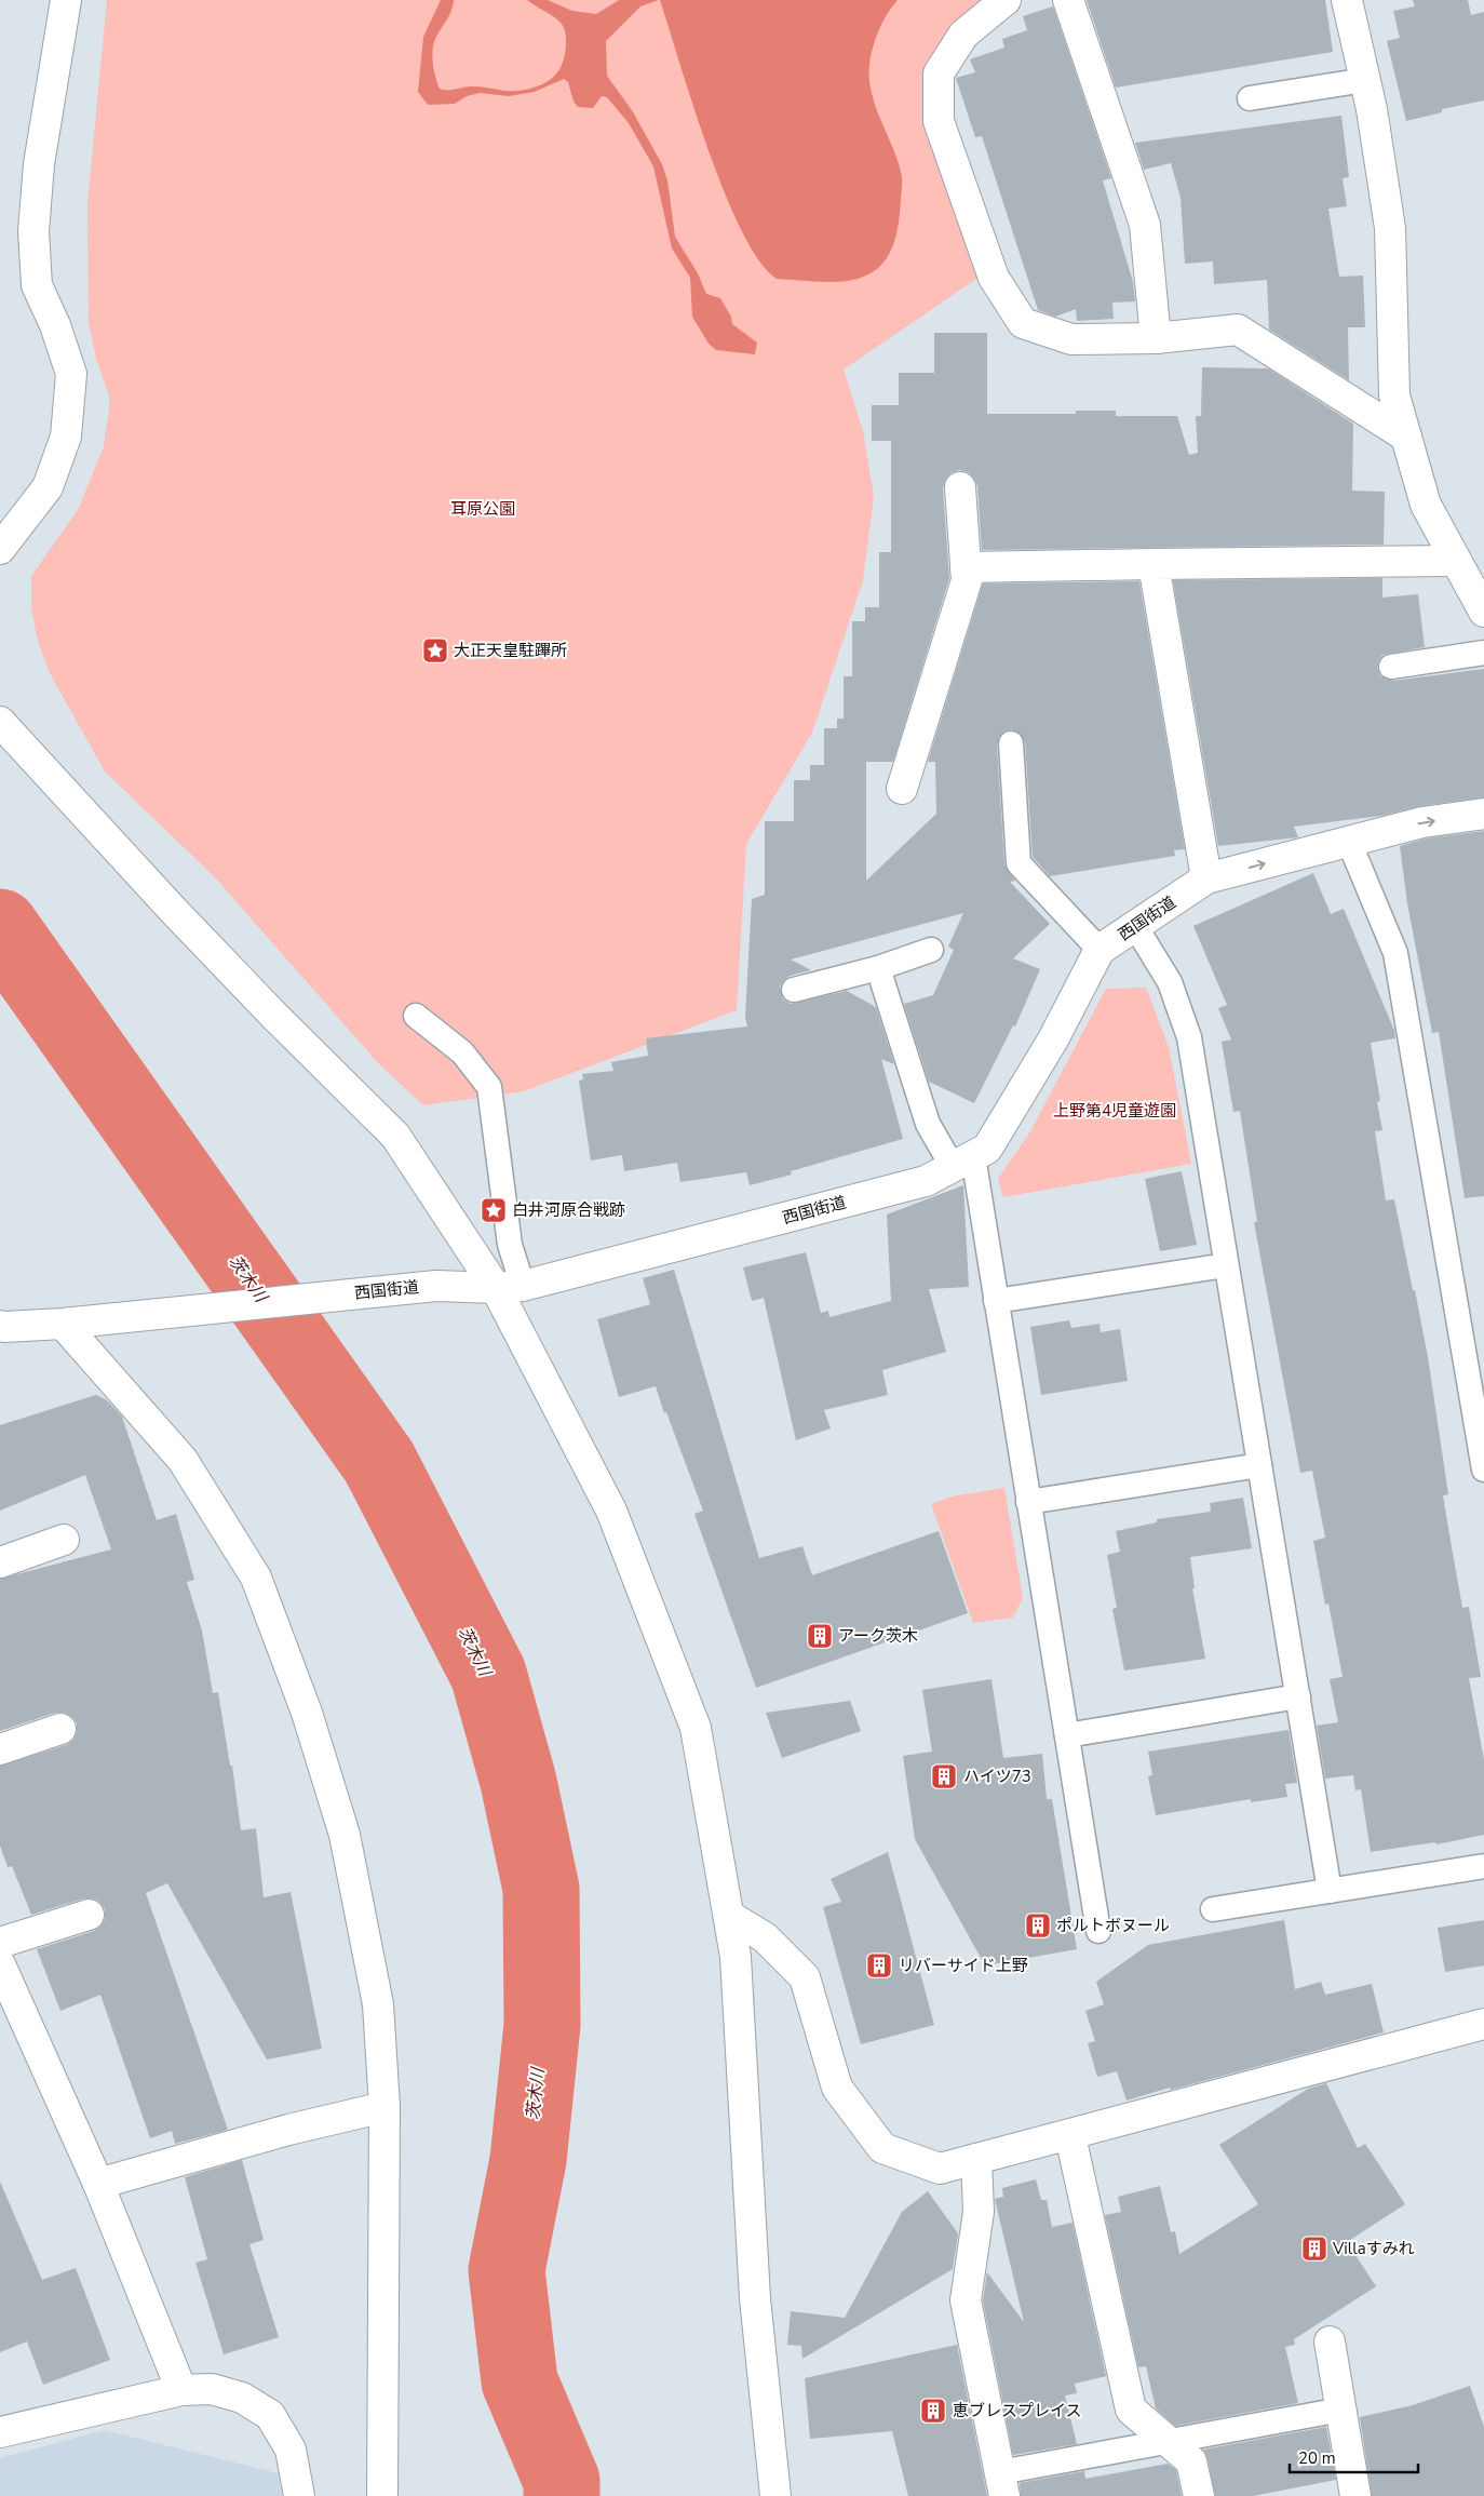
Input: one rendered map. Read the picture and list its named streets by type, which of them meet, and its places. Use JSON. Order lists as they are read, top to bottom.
{
  "streets": {
    "street": ["西国街道"]
  },
  "water": ["茨木川"],
  "parks": ["耳原公園", "上野第4児童遊園"],
  "places": {
    "place": ["大正天皇駐蹕所", "白井河原合戦跡"],
    "building": [
      "アーク茨木",
      "ハイツ73",
      "ポルトボヌール",
      "リバーサイド上野",
      "Villaすみれ",
      "恵ブレスプレイス"
    ]
  },
  "scale_bar": "20 m"
}
